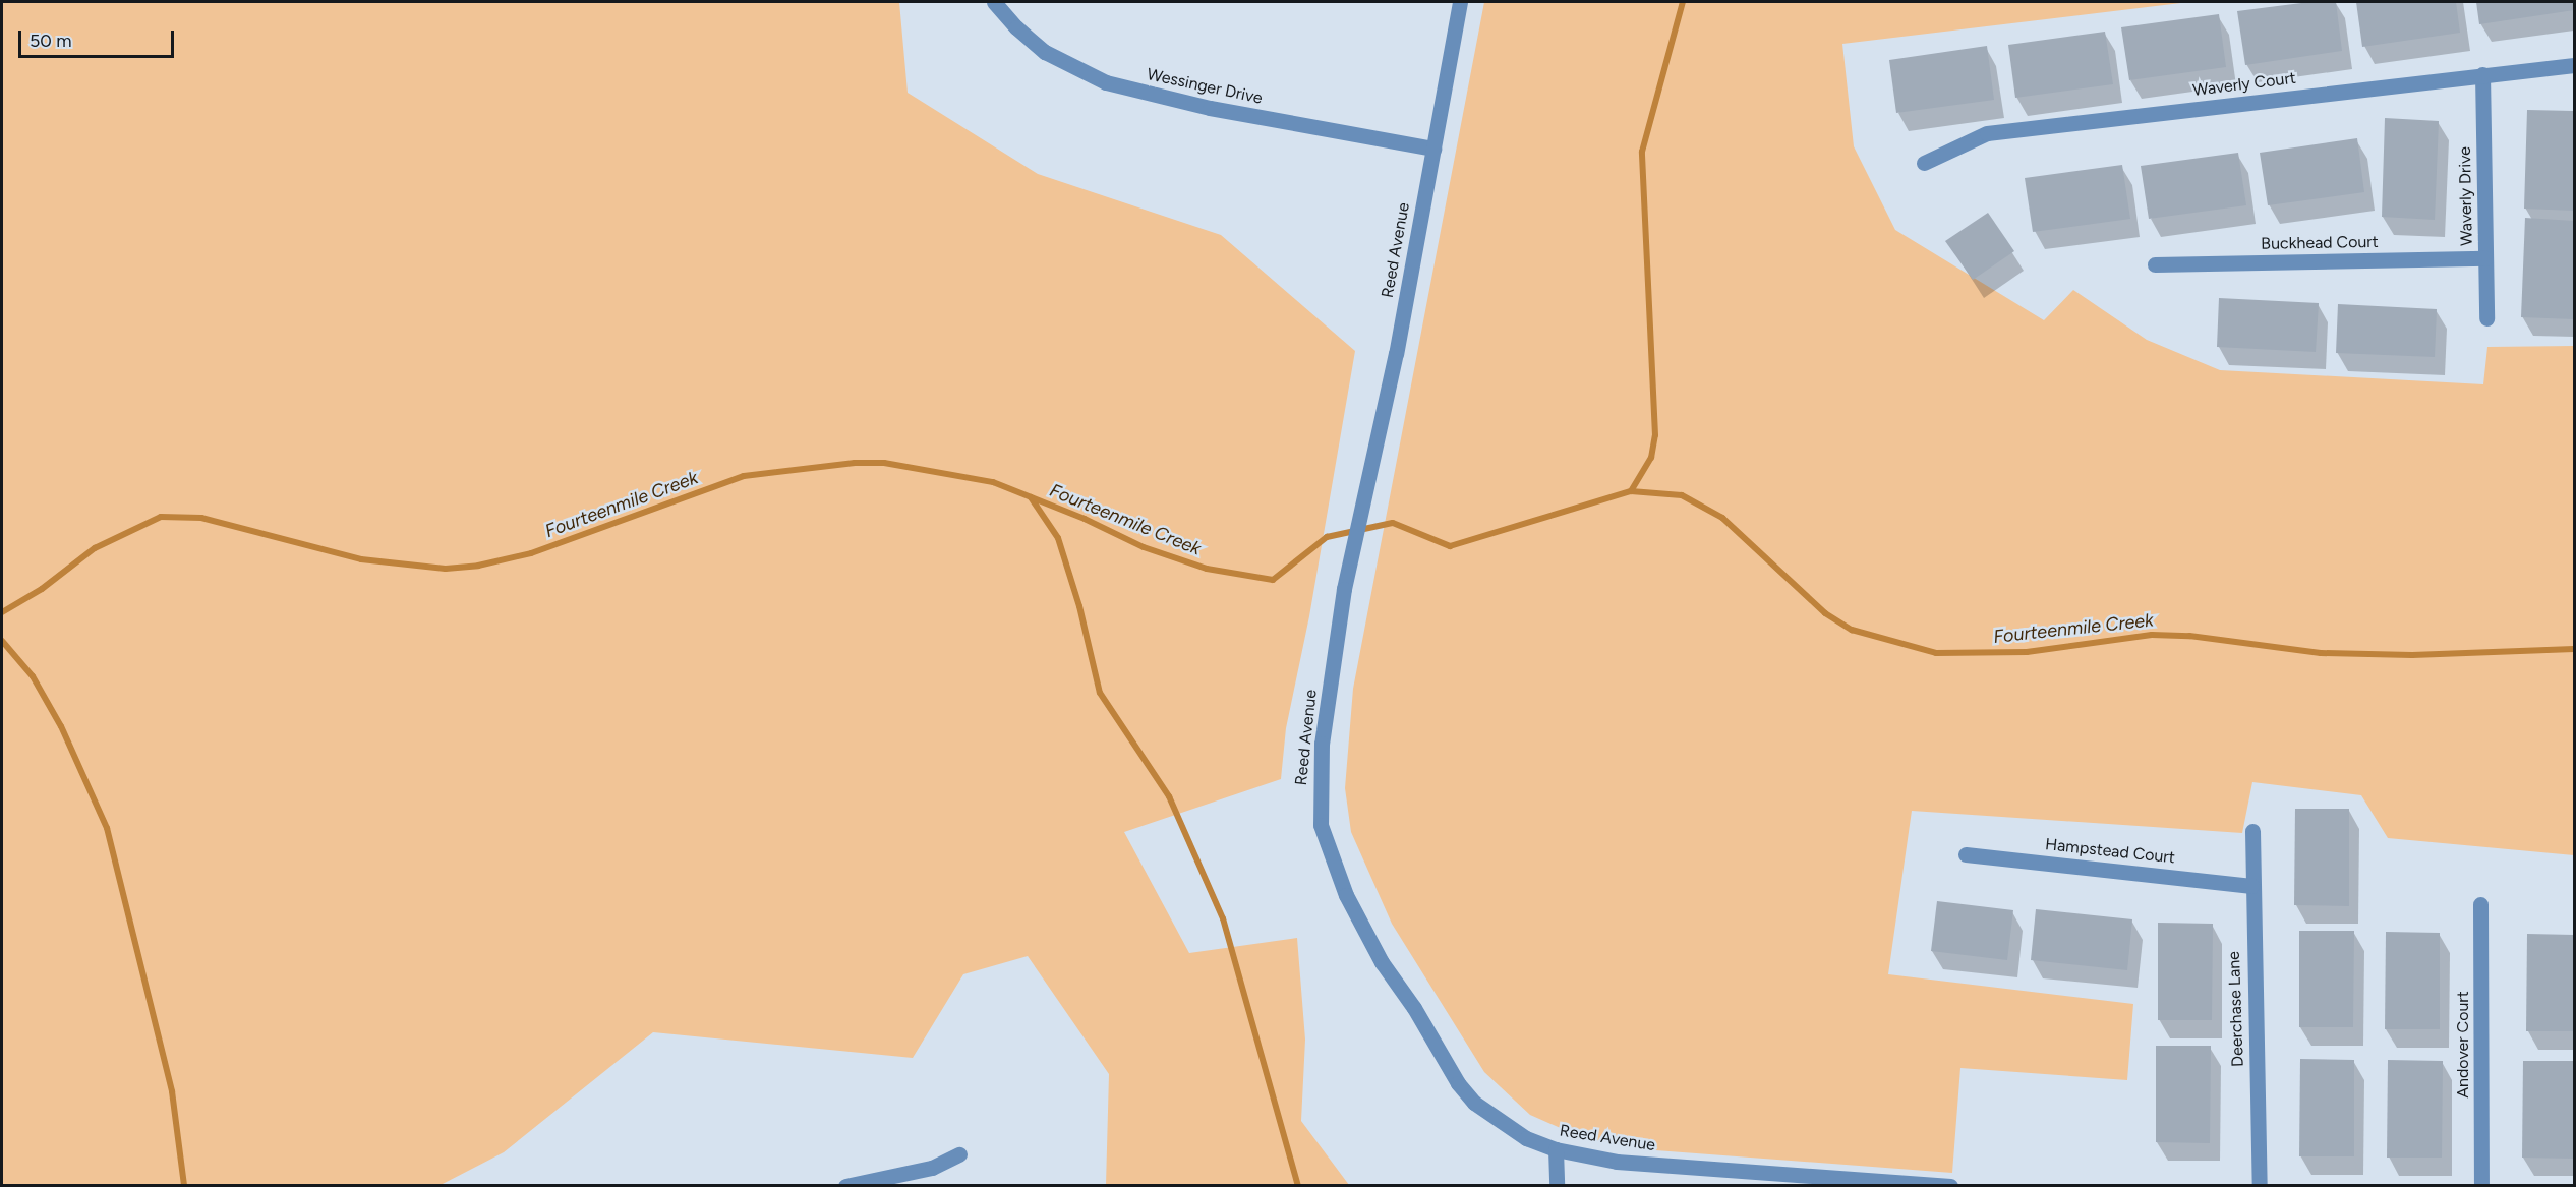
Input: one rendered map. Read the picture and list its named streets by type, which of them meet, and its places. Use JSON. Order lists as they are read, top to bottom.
{
  "streets": {
    "street": [
      "Waverly Court",
      "Wessinger Drive",
      "Waverly Drive",
      "Buckhead Court",
      "Reed Avenue",
      "Hampstead Court",
      "Deerchase Lane",
      "Andover Court"
    ]
  },
  "crossings": [
    ["Waverly Court", "Waverly Drive"],
    ["Wessinger Drive", "Reed Avenue"],
    ["Waverly Drive", "Buckhead Court"],
    ["Hampstead Court", "Deerchase Lane"]
  ],
  "water": ["Fourteenmile Creek"],
  "scale_bar": "50 m"
}
